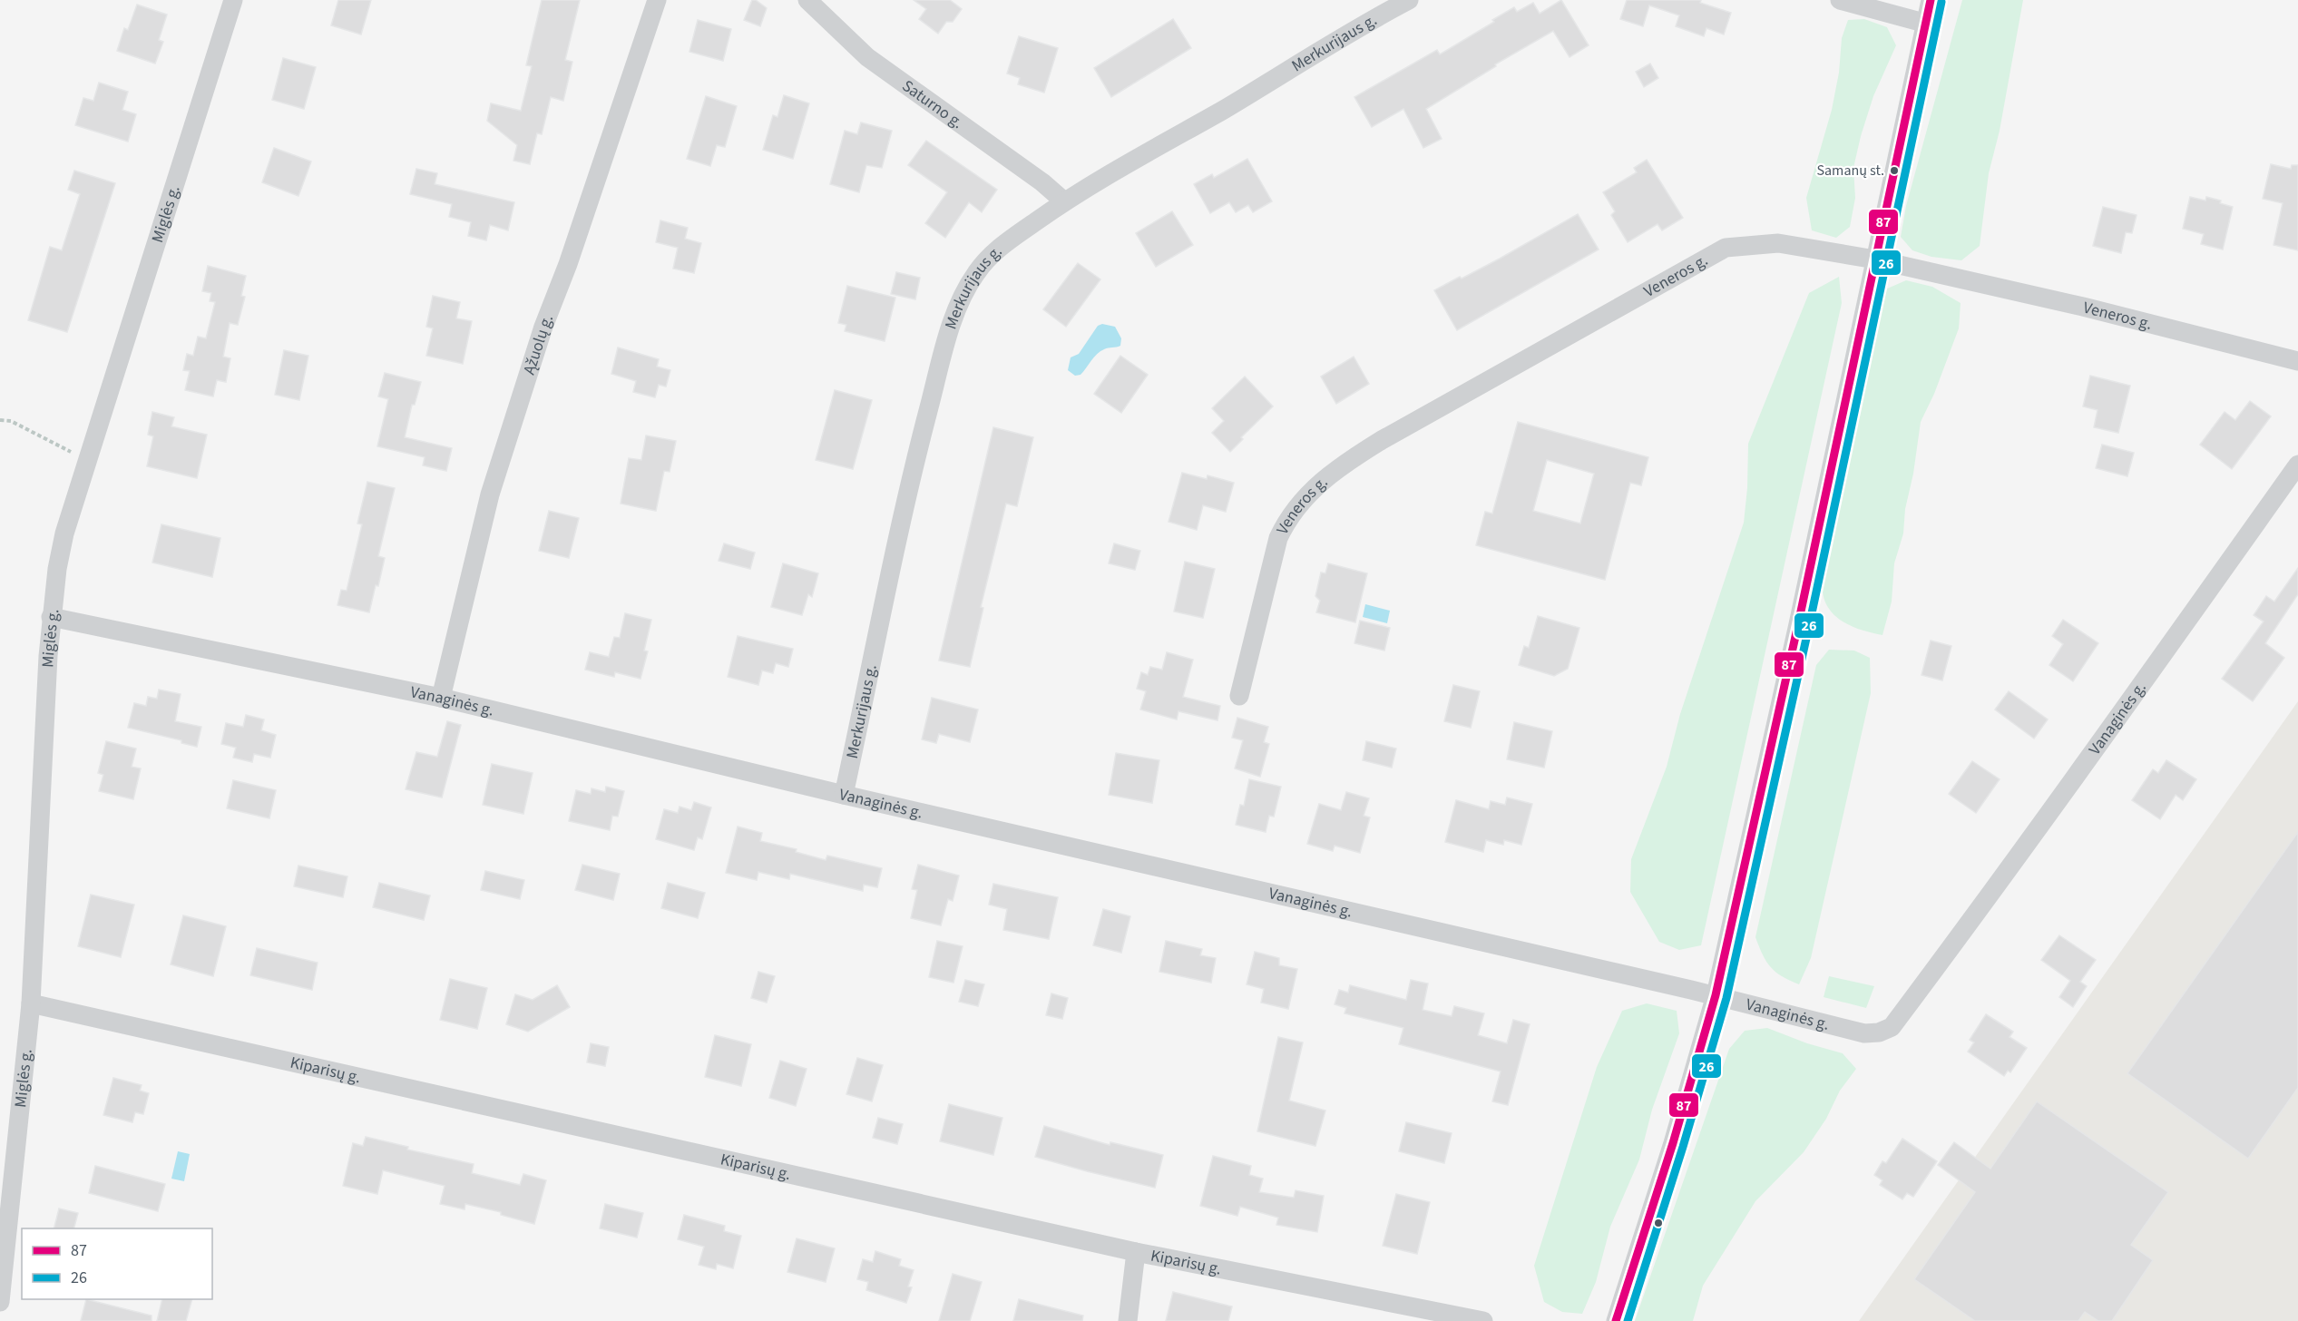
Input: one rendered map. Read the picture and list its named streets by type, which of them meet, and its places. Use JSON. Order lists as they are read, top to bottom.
{
  "streets": {
    "street": [
      "Merkurijaus g.",
      "Saturno g.",
      "Miglės g.",
      "Veneros g.",
      "Ąžuolų g.",
      "Vanaginės g.",
      "Kiparisų g."
    ]
  },
  "crossings": [
    ["Merkurijaus g.", "Saturno g."],
    ["Merkurijaus g.", "Vanaginės g."],
    ["Miglės g.", "Vanaginės g."],
    ["Miglės g.", "Kiparisų g."],
    ["Ąžuolų g.", "Vanaginės g."]
  ],
  "places": ["Samanų st."],
  "lines": ["transit line 87", "transit line 26"],
  "legend": ["87", "26"]
}
